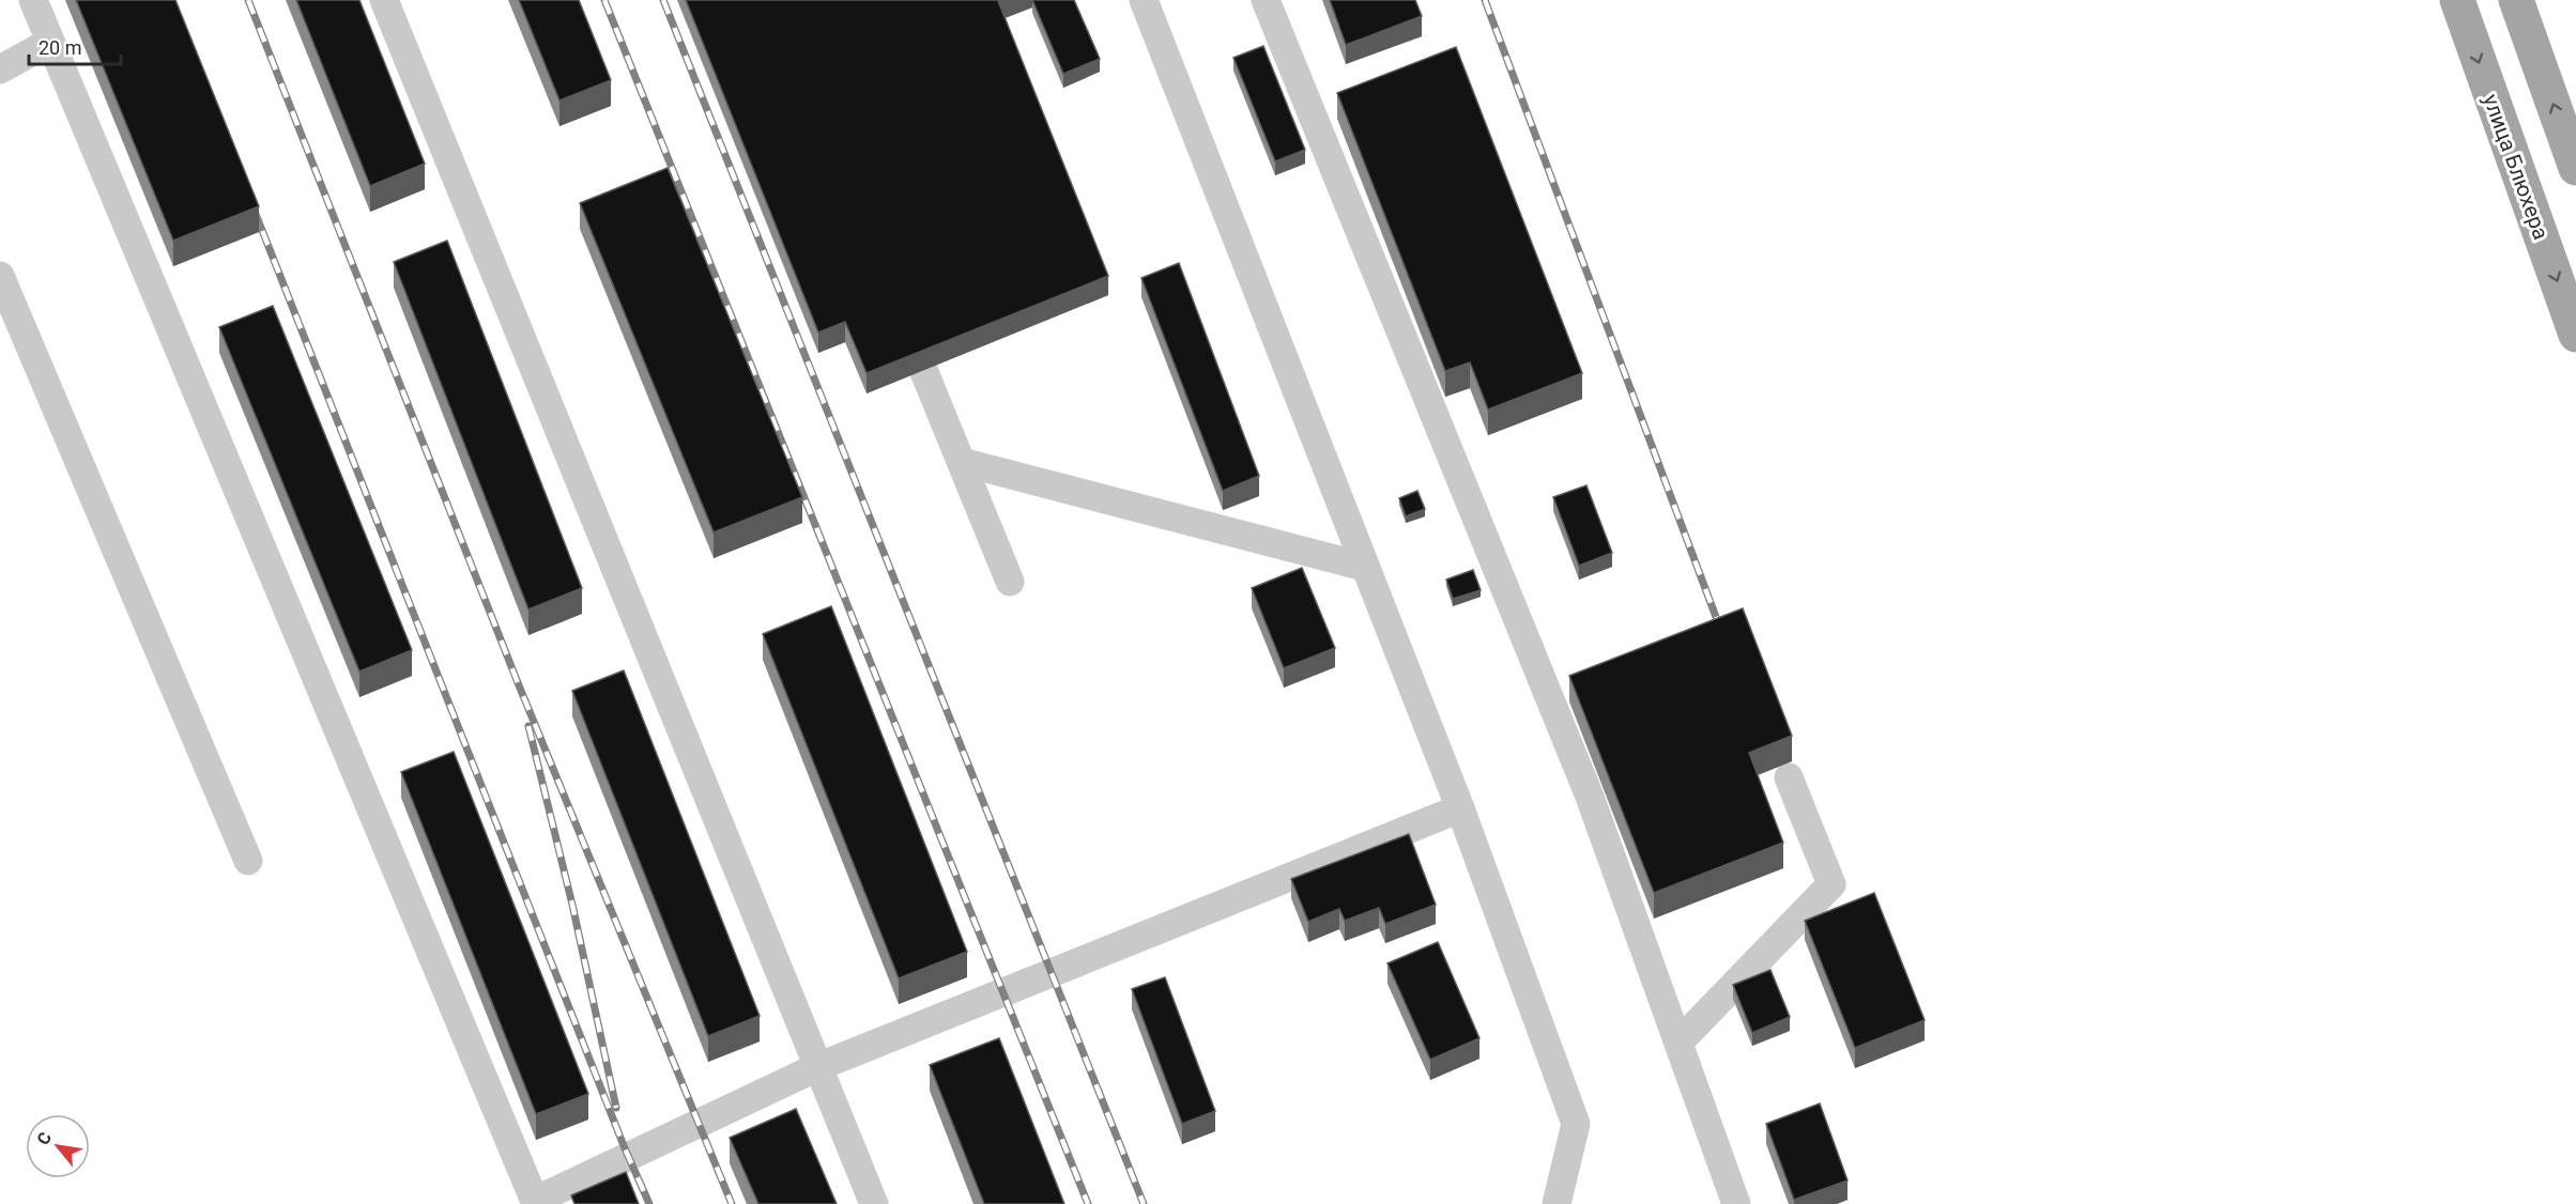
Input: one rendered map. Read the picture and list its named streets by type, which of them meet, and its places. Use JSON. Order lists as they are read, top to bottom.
{
  "streets": {
    "main road": ["улица Блюхера"]
  },
  "scale_bar": "20 m",
  "north": "top left"
}
